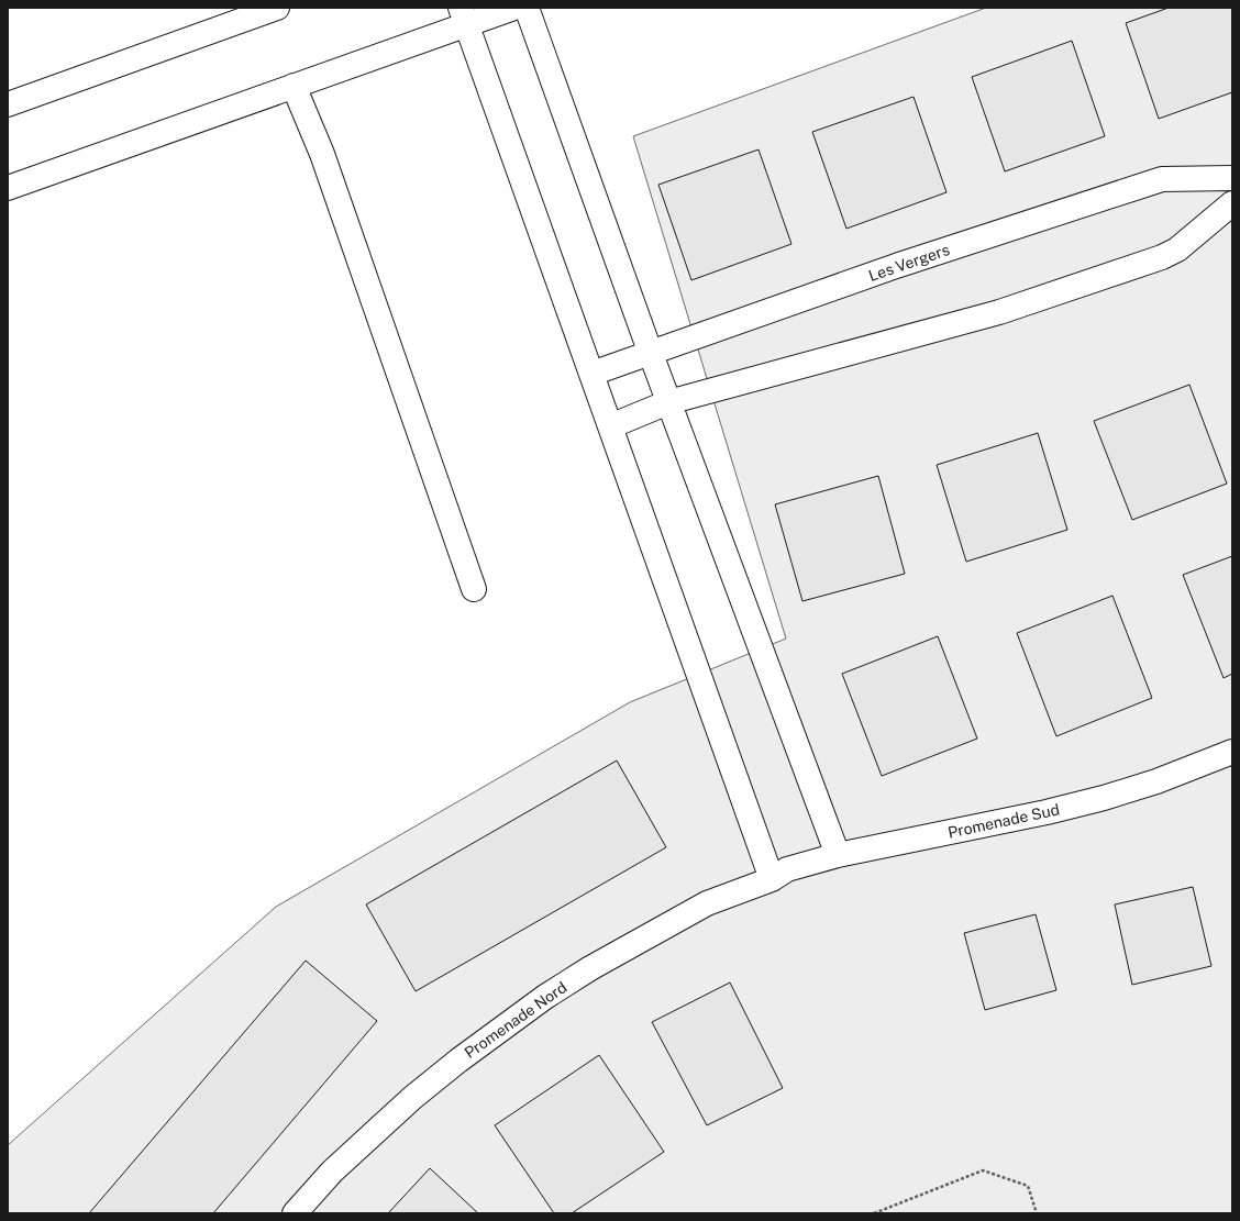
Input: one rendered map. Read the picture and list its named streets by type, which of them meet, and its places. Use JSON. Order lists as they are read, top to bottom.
{
  "streets": {
    "street": ["Les Vergers", "Promenade Sud", "Promenade Nord"]
  },
  "crossings": [
    ["Promenade Sud", "Promenade Nord"]
  ]
}
